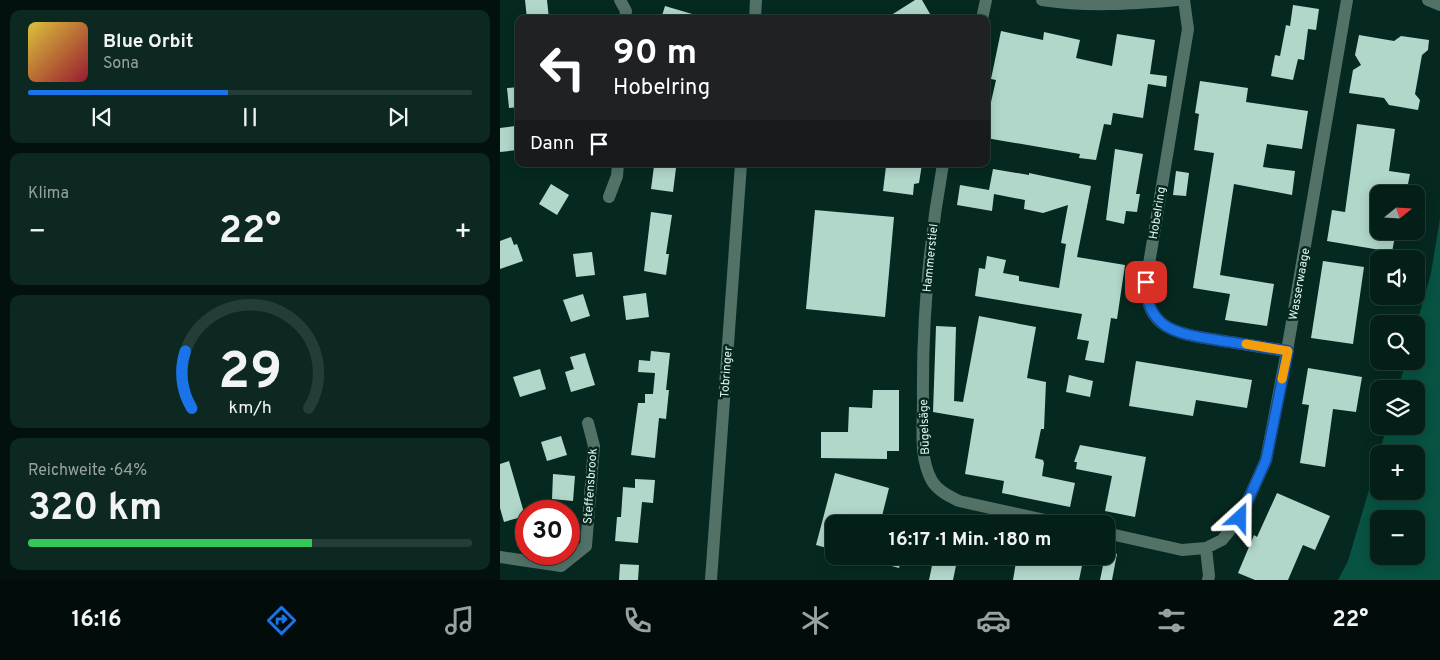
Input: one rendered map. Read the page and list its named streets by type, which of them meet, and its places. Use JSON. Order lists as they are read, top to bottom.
{
  "streets": {
    "street": [
      "Hobelring",
      "Hammerstiel",
      "Wasserwaage",
      "Tobringer",
      "Bügelsäge",
      "Steffensbrook"
    ]
  },
  "crossings": [
    ["Hobelring", "Wasserwaage"],
    ["Hammerstiel", "Bügelsäge"]
  ],
  "north": "right",
  "page": {
    "turn": ["90 m", "Hobelring"],
    "song": ["Blue Orbit", "Sona"],
    "then": "Dann",
    "tile": [
      "Klima",
      ["Reichweite · 64%", "320 km"]
    ],
    "map_buttons": ["+", "−"],
    "heat": ["−", "22°", "+"],
    "limit": "30",
    "trip": "16:17 · 1 Min. · 180 m",
    "tabs": ["16:16", "22°"],
    "gauge": ["29", "km/h"]
  }
}
